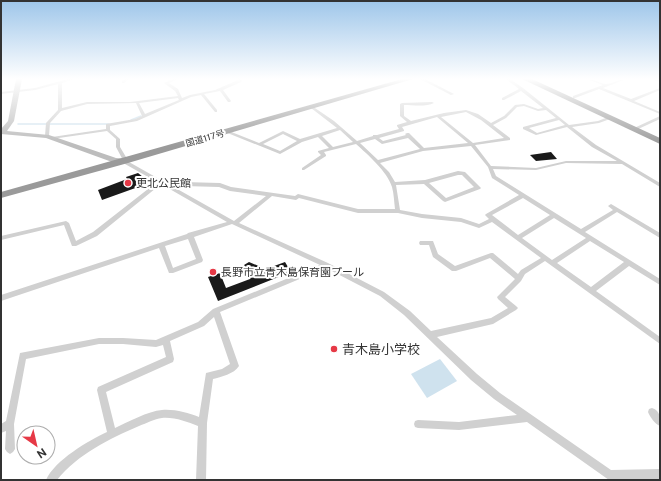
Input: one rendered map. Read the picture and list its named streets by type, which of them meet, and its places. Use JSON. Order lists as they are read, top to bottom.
{
  "streets": {
    "highway": ["国道117号"]
  },
  "places": ["更北公民館", "長野市立青木島保育園プール", "青木島小学校"],
  "north": "bottom right"
}
